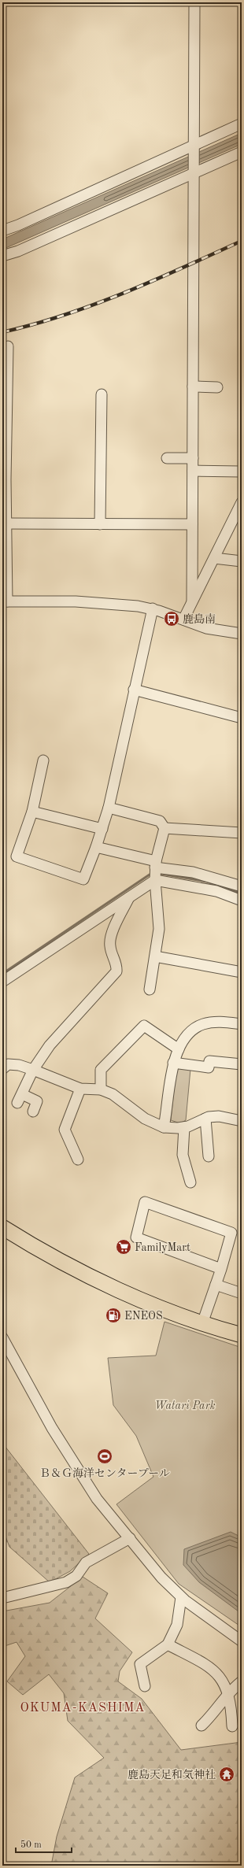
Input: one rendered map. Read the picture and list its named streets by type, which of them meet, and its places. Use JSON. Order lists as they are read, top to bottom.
{
  "districts": ["OKUMA-KASHIMA"],
  "parks": ["Watari Park"],
  "places": {
    "bus stop": ["鹿島南"],
    "supermarket": ["FamilyMart"],
    "fuel station": ["ENEOS"],
    "sports": ["Ｂ＆Ｇ海洋センタープール"],
    "temple": ["鹿島天足和気神社"]
  },
  "scale_bar": "50 m"
}
